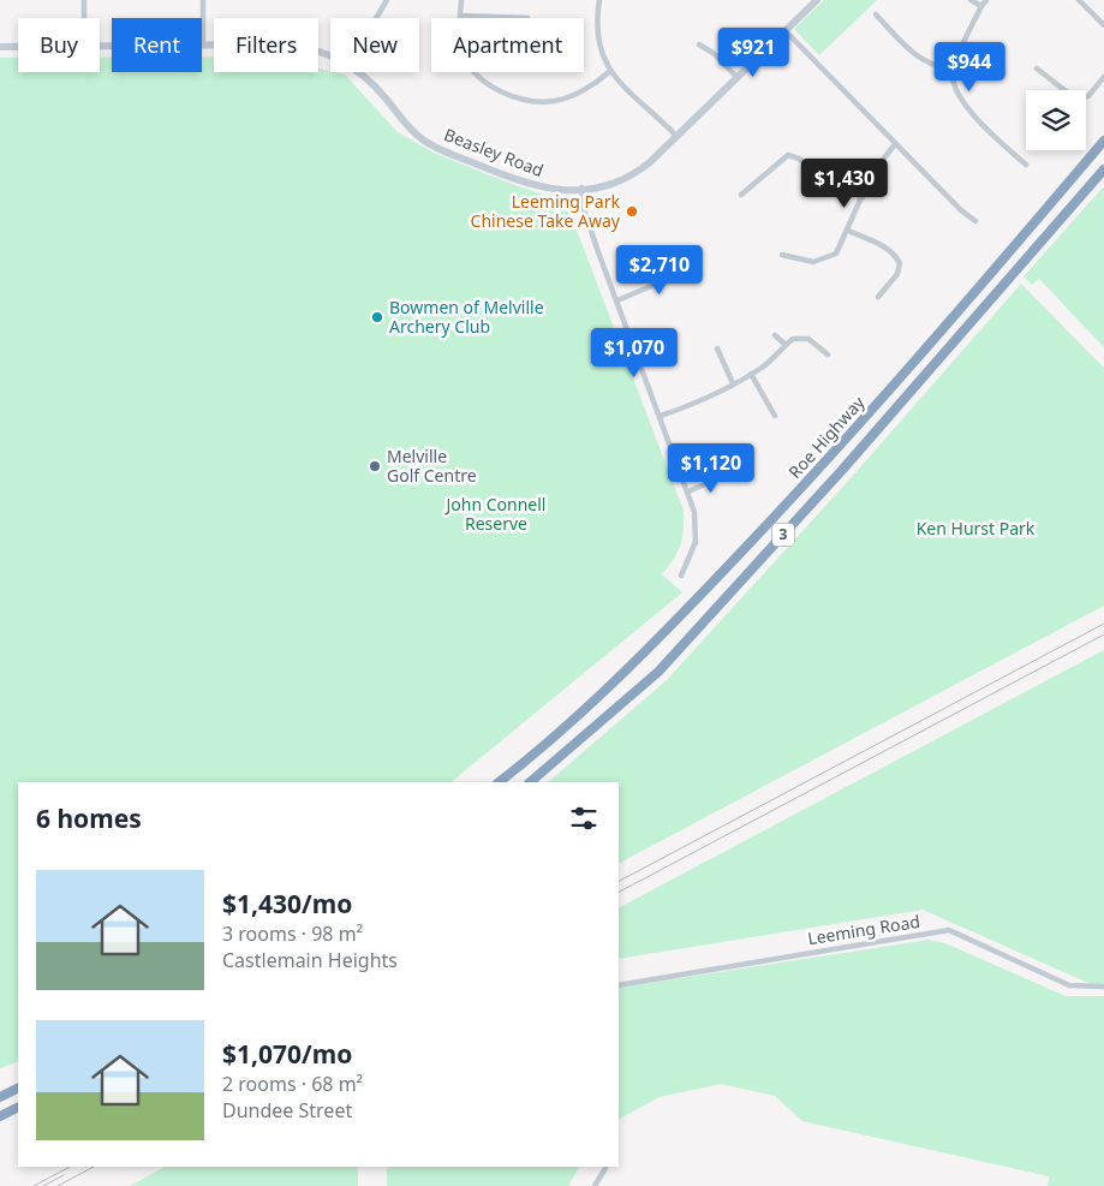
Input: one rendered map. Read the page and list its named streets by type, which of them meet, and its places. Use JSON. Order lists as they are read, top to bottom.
{
  "streets": {
    "highway": ["Roe Highway", "3"],
    "main road": ["Beasley Road"],
    "street": ["Leeming Road"]
  },
  "parks": ["John Connell Reserve", "Ken Hurst Park"],
  "places": ["Leeming Park Chinese Take Away", "Bowmen of Melville Archery Club", "Melville Golf Centre"],
  "page": {
    "chip": [
      "Buy",
      "Rent",
      "Filters",
      "New",
      "Apartment"
    ],
    "price": [
      "$921",
      "$944",
      "$1,430",
      "$2,710",
      "$1,070",
      "$1,120"
    ],
    "heading": "6 homes",
    "list": [
      {
        "name": "$1,430/mo",
        "note": "3 rooms · 98 m² · Castlemain Heights"
      },
      {
        "name": "$1,070/mo",
        "note": "2 rooms · 68 m² · Dundee Street"
      }
    ]
  }
}
